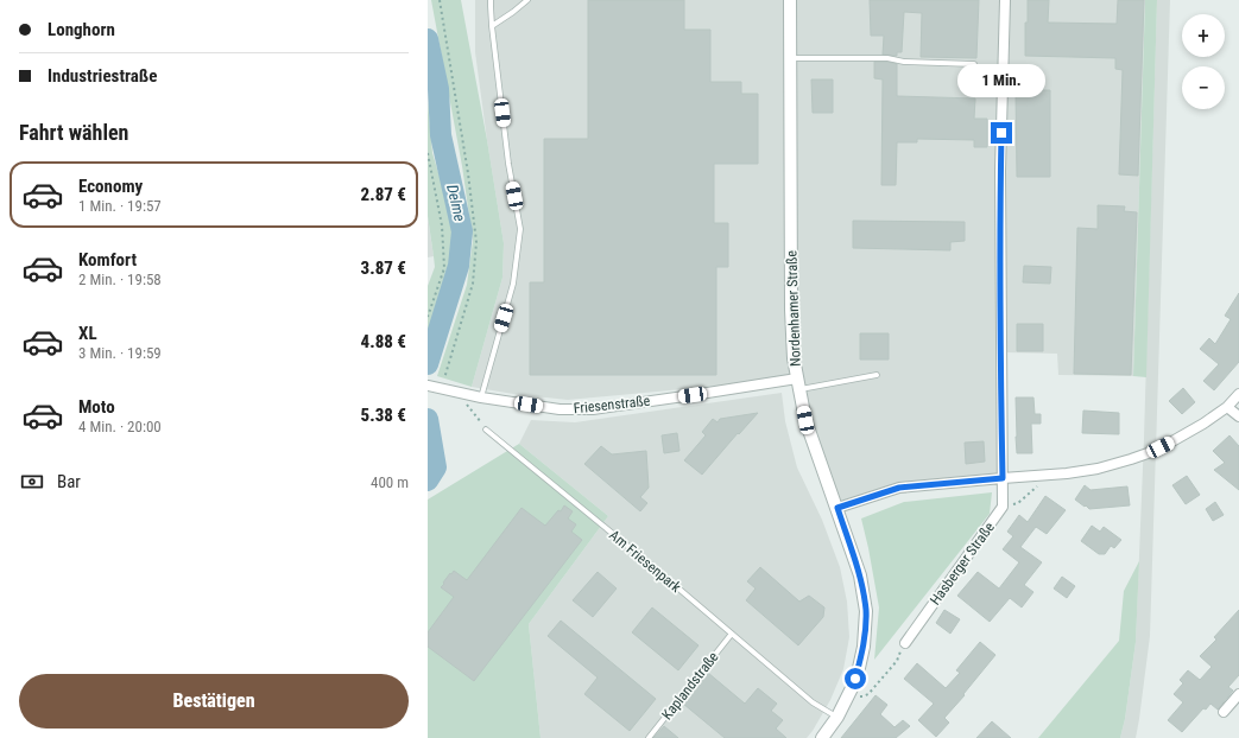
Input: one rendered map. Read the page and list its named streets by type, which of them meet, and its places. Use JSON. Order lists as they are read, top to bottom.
{
  "streets": {
    "street": ["Nordenhamer Straße", "Friesenstraße", "Hasberger Straße"],
    "lane": ["Am Friesenpark", "Kaplandstraße"]
  },
  "crossings": [
    ["Nordenhamer Straße", "Friesenstraße"],
    ["Nordenhamer Straße", "Am Friesenpark"],
    ["Am Friesenpark", "Kaplandstraße"]
  ],
  "water": ["Delme"],
  "page": {
    "banner": ["Longhorn", "Industriestraße"],
    "map_buttons": ["+", "−"],
    "bubble": "1 Min.",
    "heading": "Fahrt wählen",
    "list": [
      {
        "name": "Economy",
        "note": "1 Min. · 19:57",
        "value": "2.87 €"
      },
      {
        "name": "Komfort",
        "note": "2 Min. · 19:58",
        "value": "3.87 €"
      },
      {
        "name": "XL",
        "note": "3 Min. · 19:59",
        "value": "4.88 €"
      },
      {
        "name": "Moto",
        "note": "4 Min. · 20:00",
        "value": "5.38 €"
      }
    ],
    "pay": ["Bar", "400 m"],
    "buttons": "Bestätigen"
  }
}
